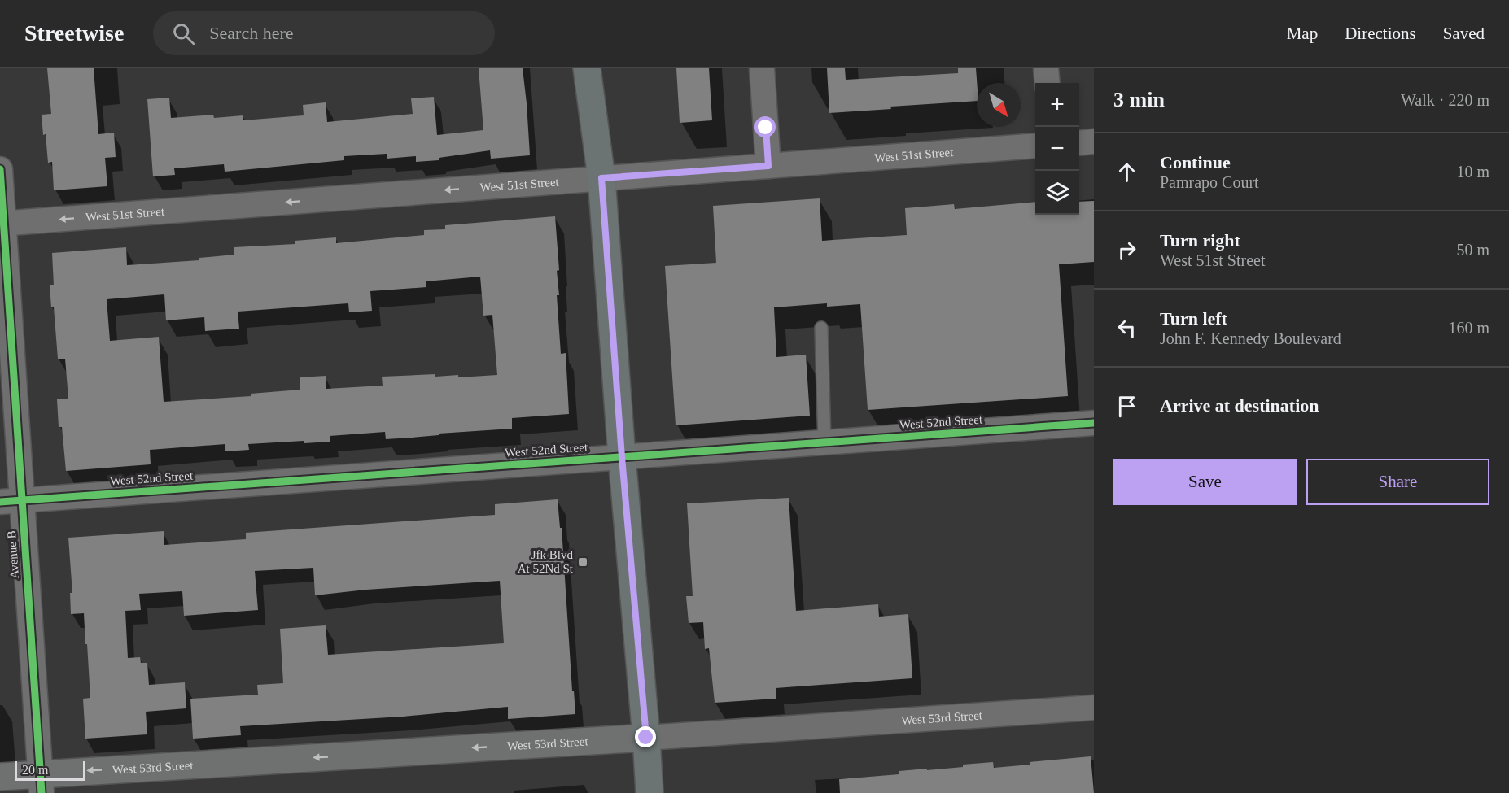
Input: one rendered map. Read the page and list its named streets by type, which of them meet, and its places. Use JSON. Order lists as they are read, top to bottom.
{
  "streets": {
    "street": [
      "West 51st Street",
      "West 52nd Street",
      "Avenue B",
      "West 53rd Street"
    ]
  },
  "crossings": [
    ["West 51st Street", "Avenue B"],
    ["West 52nd Street", "Avenue B"],
    ["Avenue B", "West 53rd Street"]
  ],
  "one_way": ["West 51st Street", "West 53rd Street"],
  "places": {
    "transit": ["Jfk Blvd At 52Nd St"]
  },
  "scale_bar": "20 m",
  "north": "bottom right",
  "page": {
    "header": "Streetwise",
    "search": "Search here",
    "nav": ["Map", "Directions", "Saved"],
    "heading": ["3 min", "Walk · 220 m"],
    "map_buttons": ["+", "−"],
    "list": [
      ["Continue", "Pamrapo Court", "10 m"],
      ["Turn right", "West 51st Street", "50 m"],
      ["Turn left", "John F. Kennedy Boulevard", "160 m"],
      "Arrive at destination"
    ],
    "buttons": ["Save", "Share"],
    "scale": "20 m"
  }
}
